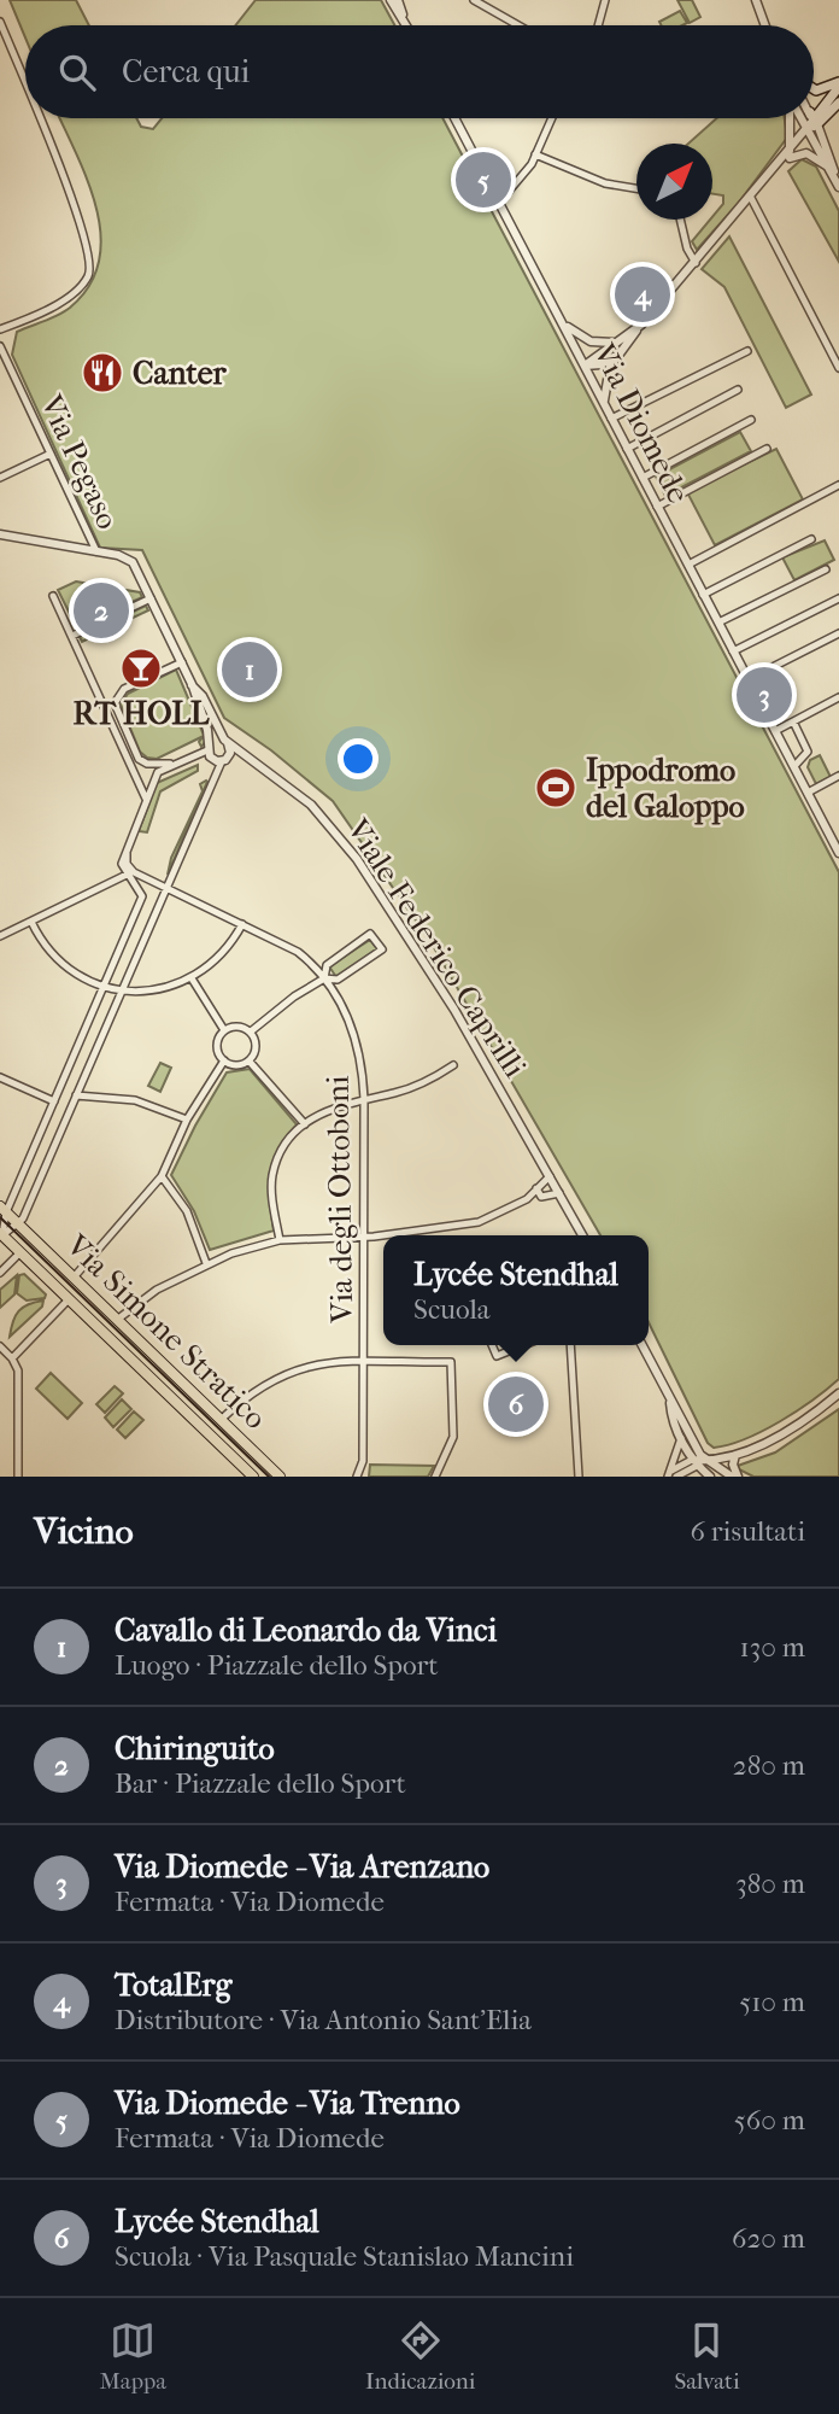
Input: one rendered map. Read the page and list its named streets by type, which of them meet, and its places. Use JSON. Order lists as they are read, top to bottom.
{
  "streets": {
    "main road": ["Via Simone Stratico"],
    "street": [
      "Via Diomede",
      "Via Pegaso",
      "Viale Federico Caprilli",
      "Via degli Ottoboni"
    ]
  },
  "places": {
    "restaurant": ["Canter"],
    "bar": ["RT HOLL"],
    "sports": ["Ippodromo del Galoppo"]
  },
  "north": "top right",
  "page": {
    "search": "Cerca qui",
    "pins": [
      "5",
      "4",
      "2",
      "1",
      "3",
      "6"
    ],
    "popup": ["Lycée Stendhal", "Scuola"],
    "heading": ["Vicino", "6 risultati"],
    "list": [
      {
        "mark": "1",
        "name": "Cavallo di Leonardo da Vinci",
        "note": "Luogo · Piazzale dello Sport",
        "value": "130 m"
      },
      {
        "mark": "2",
        "name": "Chiringuito",
        "note": "Bar · Piazzale dello Sport",
        "value": "280 m"
      },
      {
        "mark": "3",
        "name": "Via Diomede - Via Arenzano",
        "note": "Fermata · Via Diomede",
        "value": "380 m"
      },
      {
        "mark": "4",
        "name": "TotalErg",
        "note": "Distributore · Via Antonio Sant'Elia",
        "value": "510 m"
      },
      {
        "mark": "5",
        "name": "Via Diomede - Via Trenno",
        "note": "Fermata · Via Diomede",
        "value": "560 m"
      },
      {
        "mark": "6",
        "name": "Lycée Stendhal",
        "note": "Scuola · Via Pasquale Stanislao Mancini",
        "value": "620 m"
      }
    ],
    "nav": ["Mappa", "Indicazioni", "Salvati"]
  }
}
